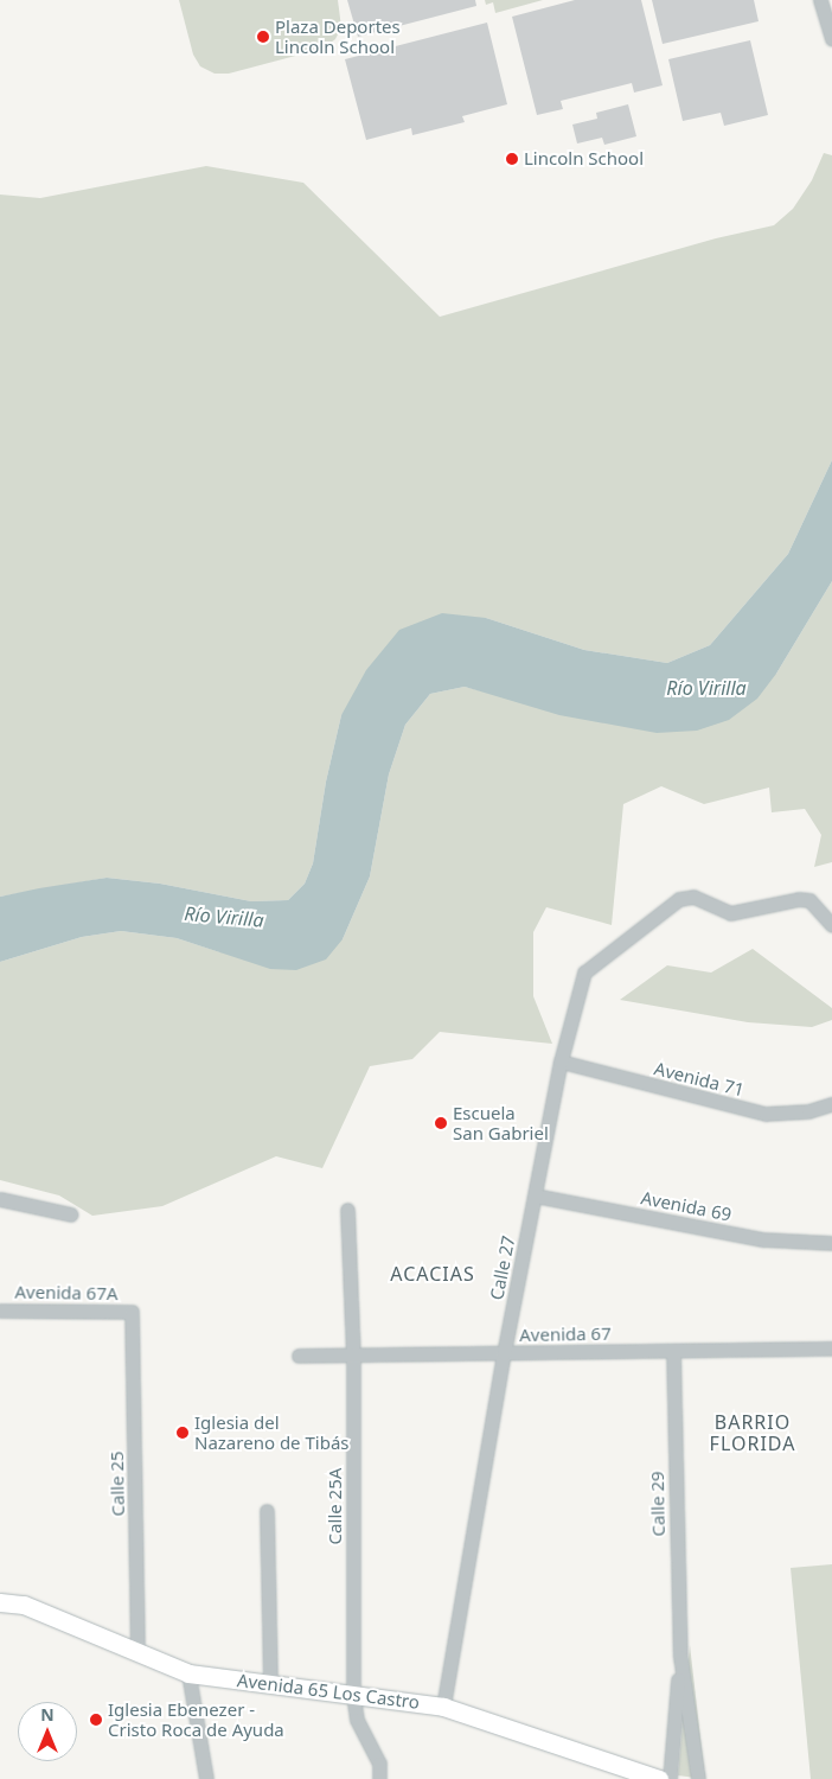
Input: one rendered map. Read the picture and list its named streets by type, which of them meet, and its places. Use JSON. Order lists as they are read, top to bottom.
{
  "streets": {
    "street": [
      "Avenida 71",
      "Avenida 69",
      "Calle 27",
      "Avenida 67A",
      "Avenida 67",
      "Calle 25",
      "Calle 29",
      "Calle 25A",
      "Avenida 65 Los Castro"
    ]
  },
  "crossings": [
    ["Avenida 71", "Calle 27"],
    ["Avenida 69", "Calle 27"],
    ["Calle 27", "Avenida 67"],
    ["Calle 27", "Avenida 65 Los Castro"],
    ["Avenida 67A", "Calle 25"],
    ["Avenida 67", "Calle 29"],
    ["Avenida 67", "Calle 25A"],
    ["Calle 25", "Avenida 65 Los Castro"],
    ["Calle 25A", "Avenida 65 Los Castro"]
  ],
  "districts": ["ACACIAS", "BARRIO FLORIDA"],
  "water": ["Río Virilla"],
  "places": [
    "Plaza Deportes Lincoln School",
    "Lincoln School",
    "Escuela San Gabriel",
    "Iglesia del Nazareno de Tibás",
    "Iglesia Ebenezer - Cristo Roca de Ayuda"
  ],
  "north": "top"
}
